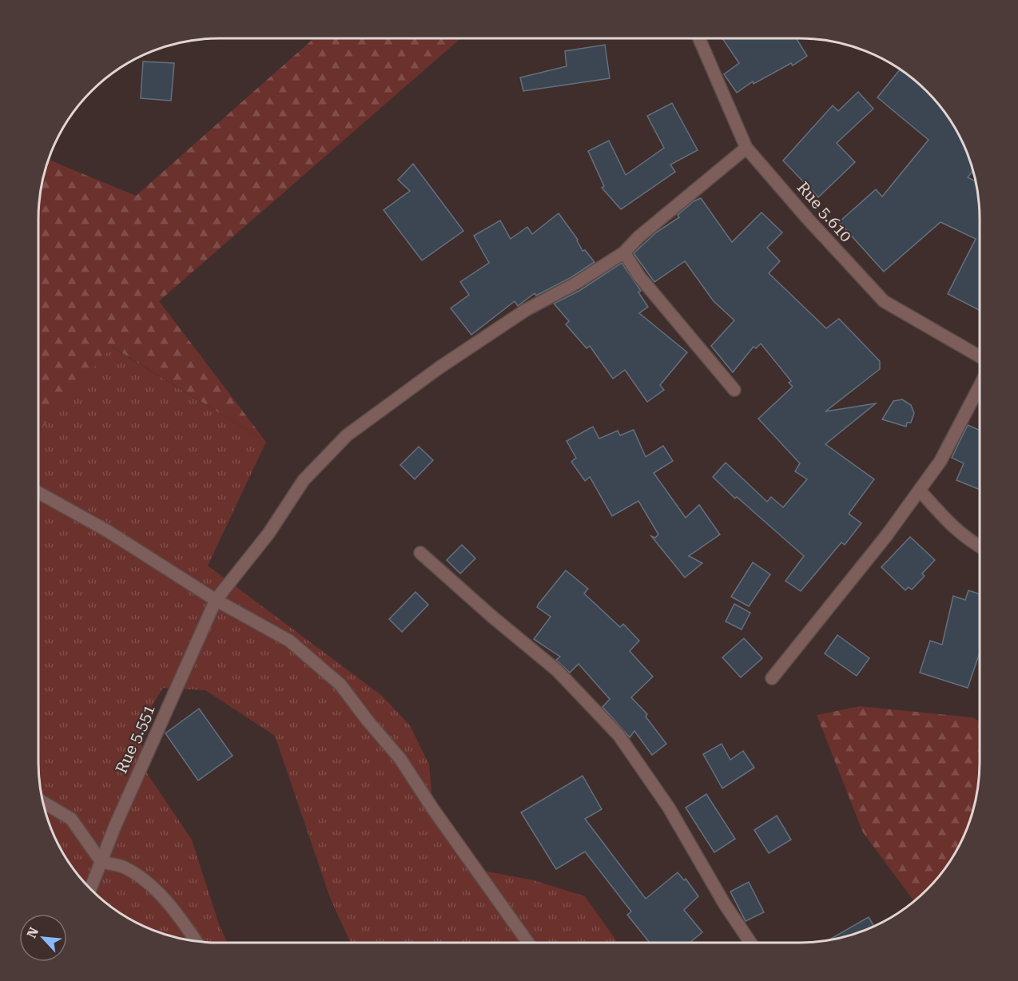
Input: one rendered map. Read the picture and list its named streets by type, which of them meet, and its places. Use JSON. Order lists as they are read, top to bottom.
{
  "streets": {
    "street": ["Rue 5.610", "Rue 5.551"]
  },
  "crossings": [
    ["Rue 5.610", "Rue 5.551"]
  ],
  "north": "top left"
}
